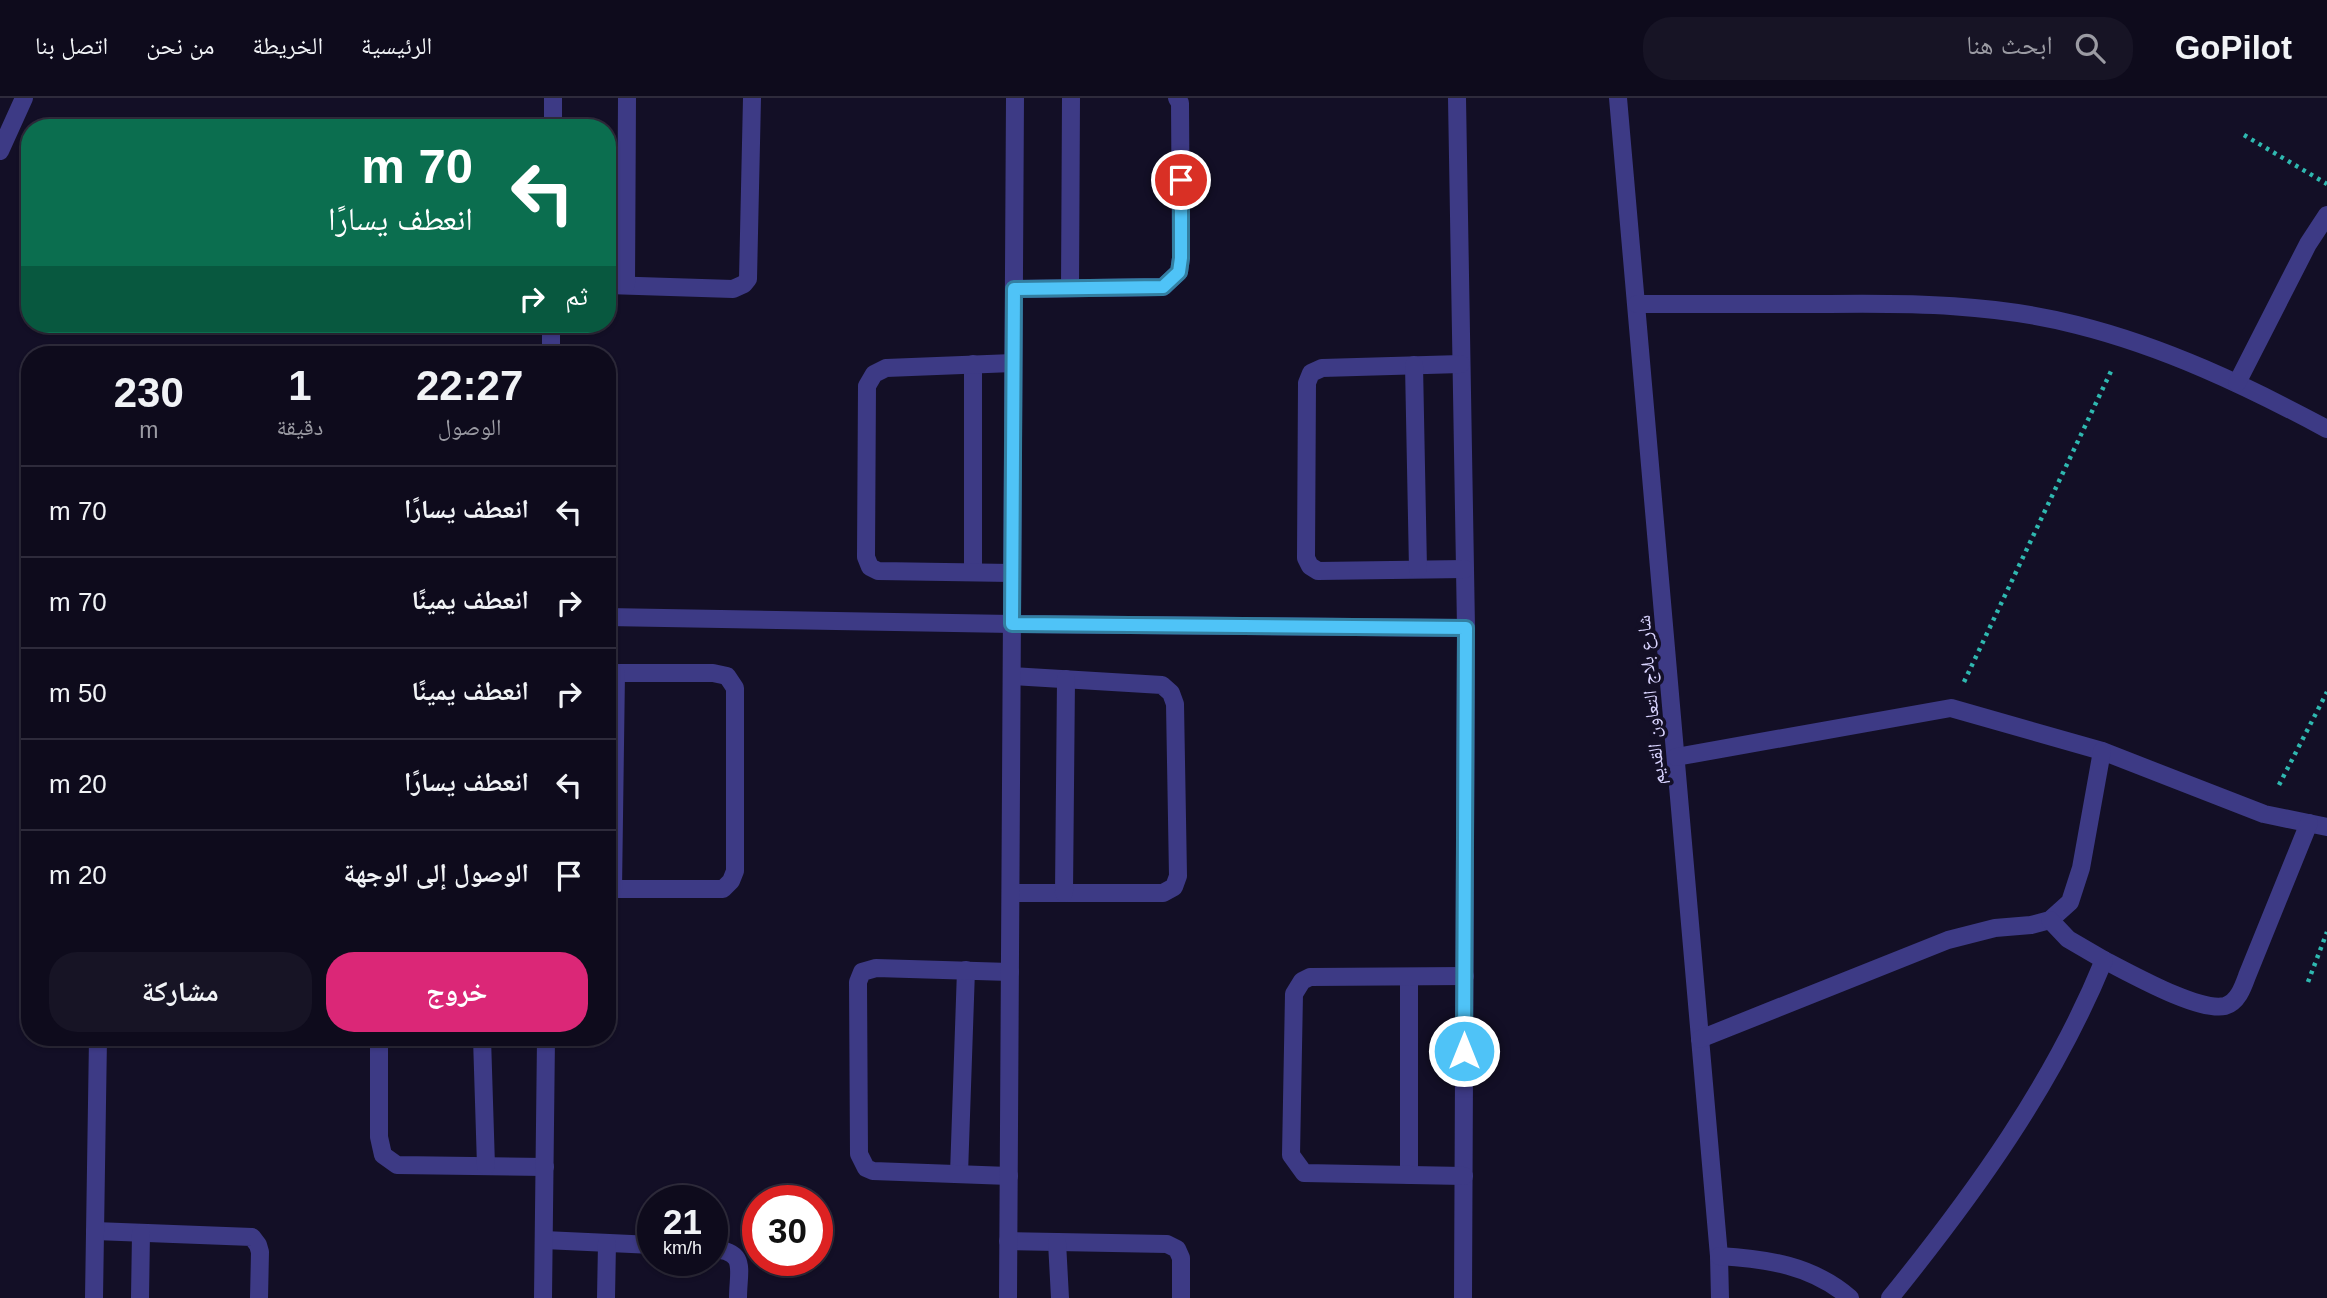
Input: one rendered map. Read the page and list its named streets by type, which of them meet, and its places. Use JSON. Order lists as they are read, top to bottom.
{
  "streets": {
    "street": ["شارع بلاج التعاون القديم"]
  },
  "page": {
    "header": "GoPilot",
    "search": "ابحث هنا",
    "nav": [
      "الرئيسية",
      "الخريطة",
      "من نحن",
      "اتصل بنا"
    ],
    "turn": ["70 m", "انعطف يسارًا"],
    "then": "ثم",
    "eta": [
      "22:27",
      "الوصول",
      "1",
      "دقيقة",
      "230",
      "m"
    ],
    "list": [
      {
        "name": "انعطف يسارًا",
        "value": "70 m"
      },
      {
        "name": "انعطف يمينًا",
        "value": "70 m"
      },
      {
        "name": "انعطف يمينًا",
        "value": "50 m"
      },
      {
        "name": "انعطف يسارًا",
        "value": "20 m"
      },
      {
        "name": "الوصول إلى الوجهة",
        "value": "20 m"
      }
    ],
    "buttons": ["خروج", "مشاركة"],
    "speed": "21 km/h",
    "limit": "30"
  }
}
